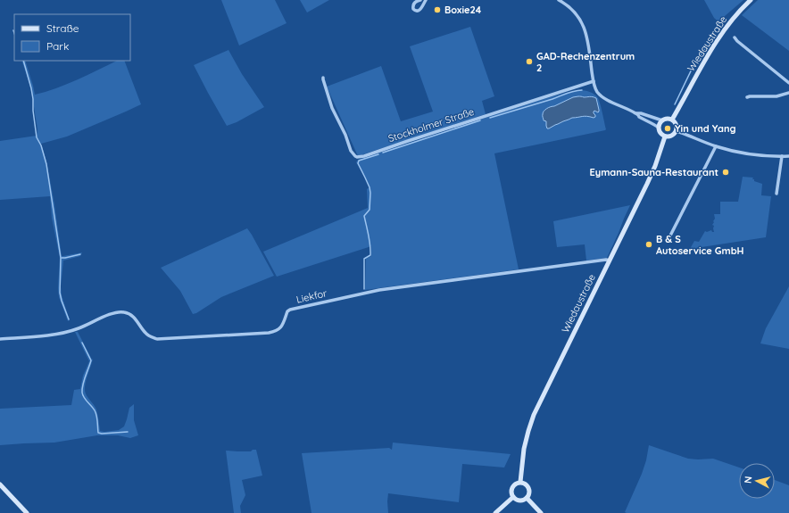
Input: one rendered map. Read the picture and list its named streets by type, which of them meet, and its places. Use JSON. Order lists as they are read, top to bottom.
{
  "streets": {
    "main road": ["Wiedaustraße"],
    "street": ["Stockholmer Straße", "Liekfor"]
  },
  "crossings": [
    ["Wiedaustraße", "Liekfor"]
  ],
  "places": [
    "Boxie24",
    "GAD-Rechenzentrum 2",
    "Yin und Yang",
    "Eymann-Sauna-Restaurant",
    "B & S Autoservice GmbH"
  ],
  "legend": ["Straße", "Park"],
  "north": "left"
}
